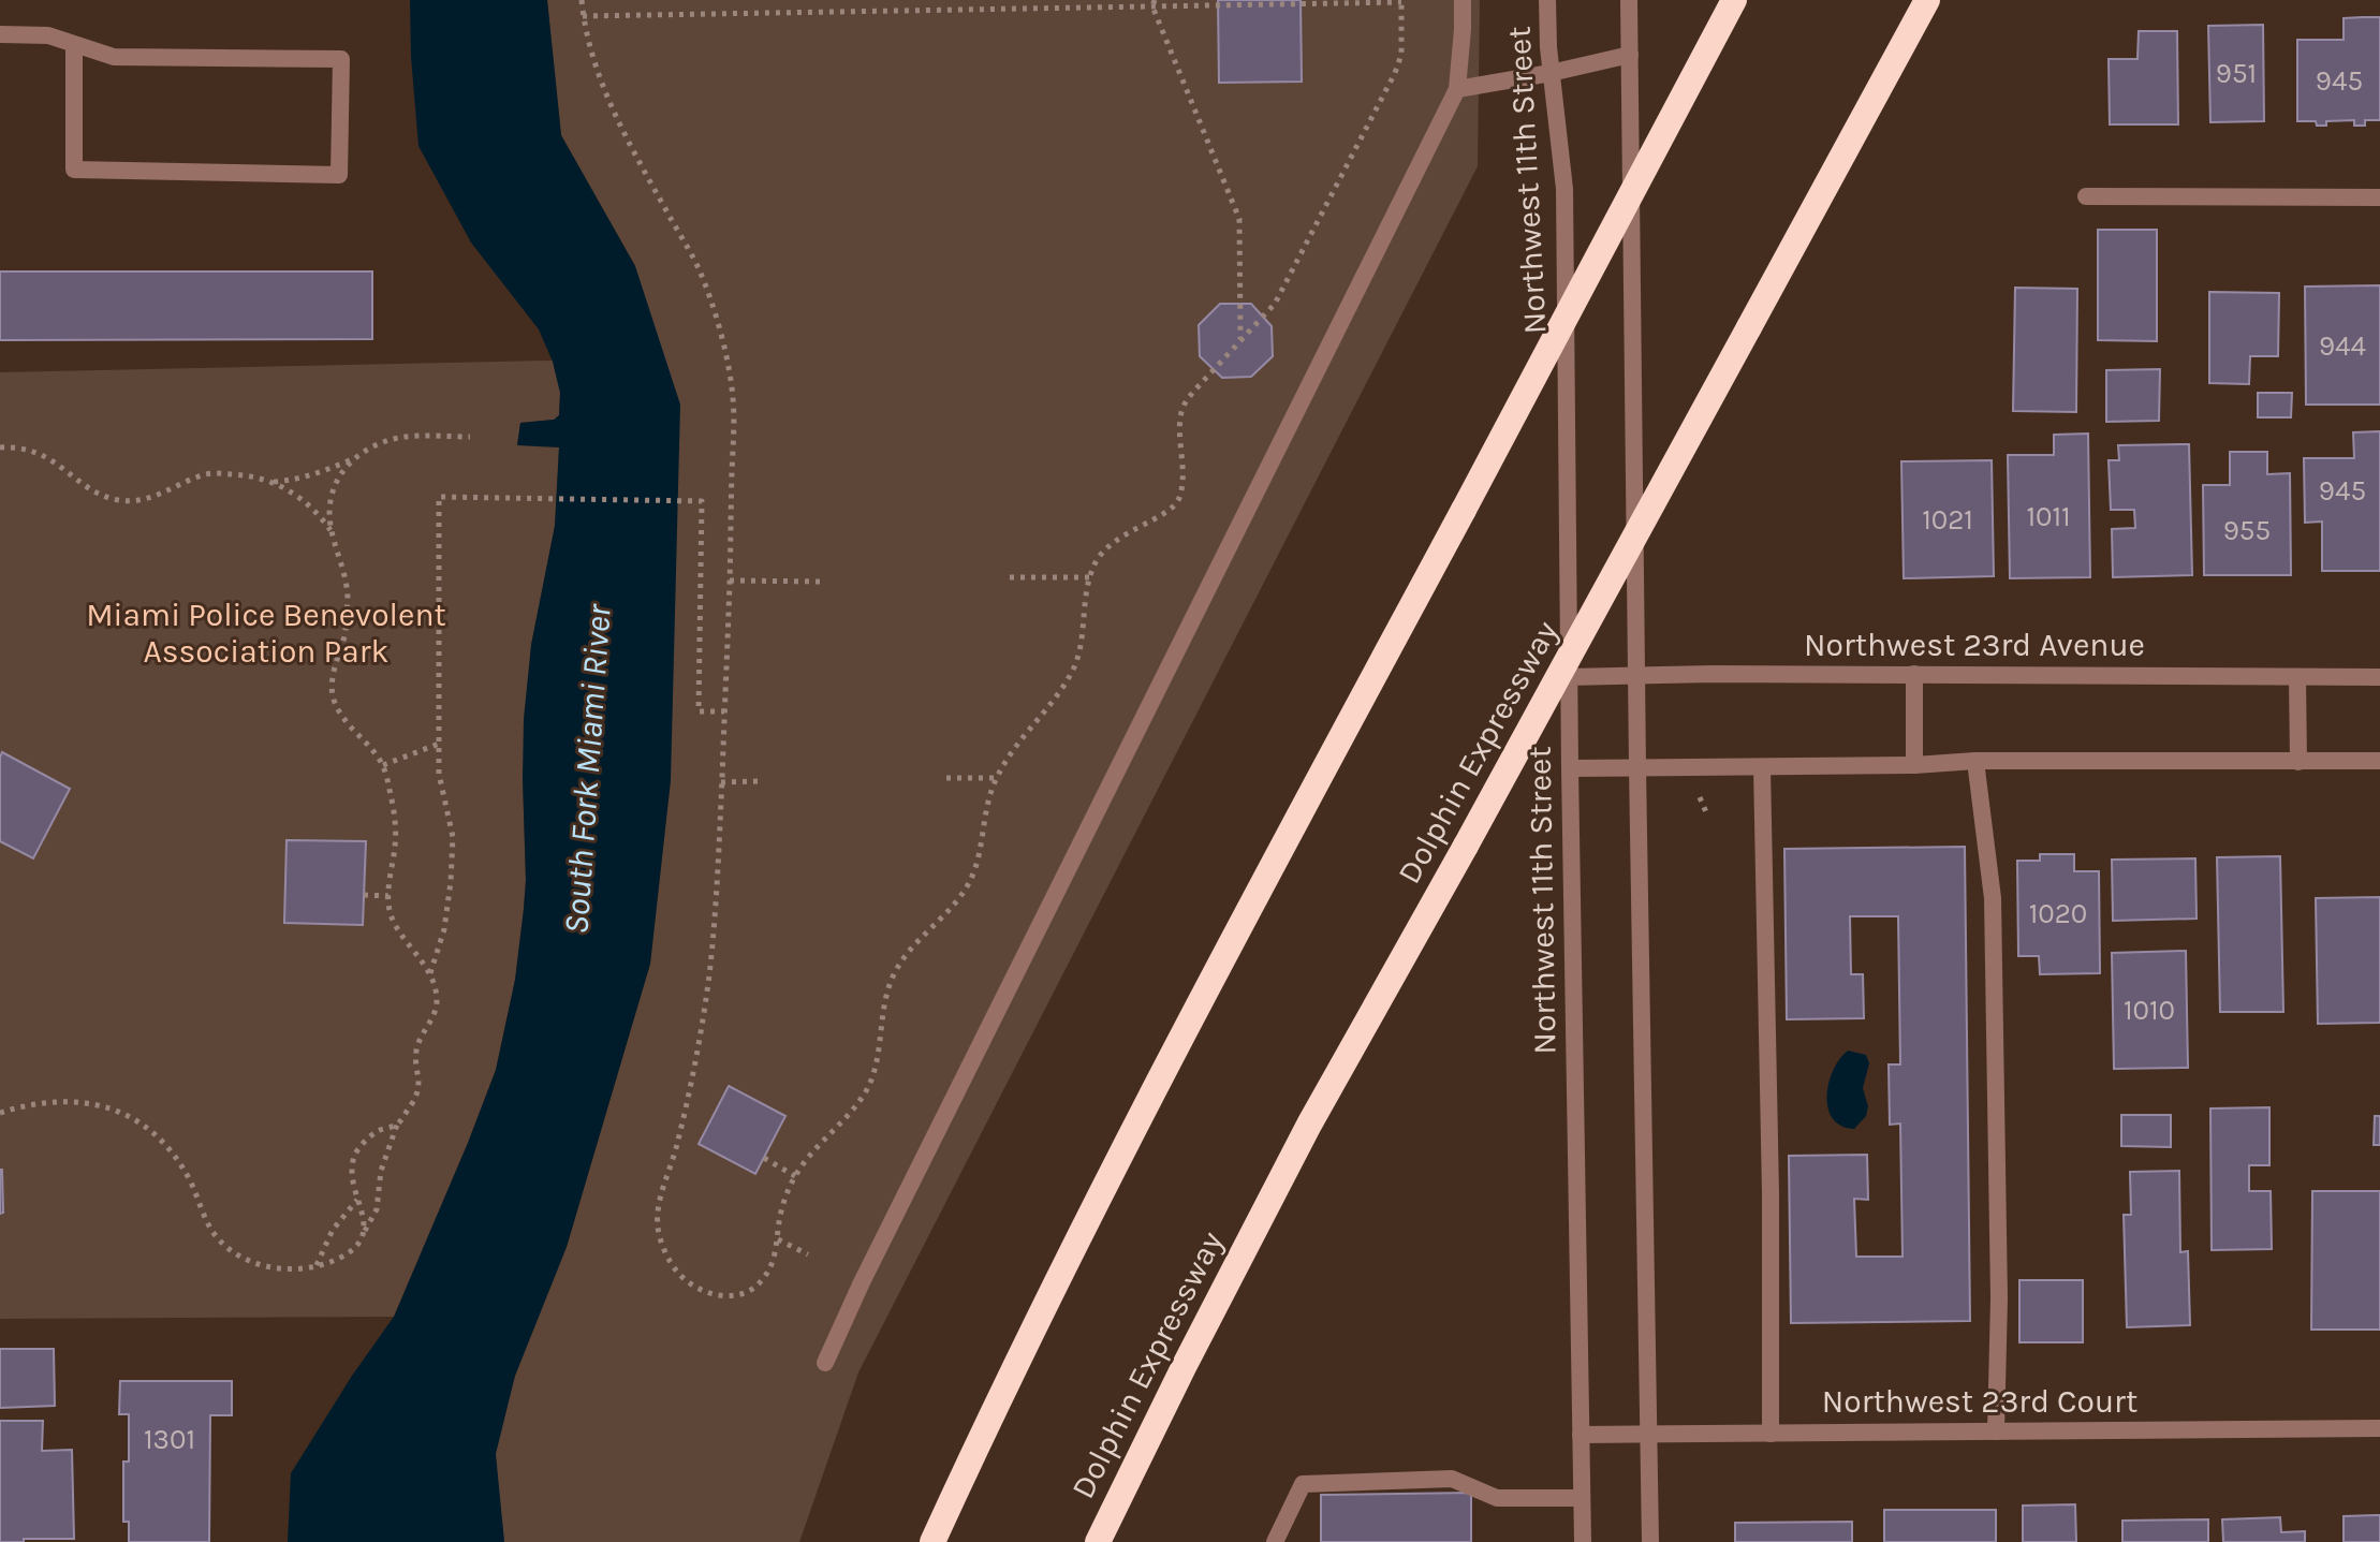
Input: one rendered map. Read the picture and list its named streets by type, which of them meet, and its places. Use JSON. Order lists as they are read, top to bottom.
{
  "streets": {
    "highway": ["Dolphin Expressway"],
    "street": ["Northwest 11th Street", "Northwest 23rd Avenue", "Northwest 23rd Court"]
  },
  "crossings": [
    ["Northwest 11th Street", "Northwest 23rd Avenue"],
    ["Northwest 11th Street", "Northwest 23rd Court"]
  ],
  "water": ["South Fork Miami River"],
  "parks": ["Miami Police Benevolent Association Park"],
  "house_numbers": [
    "951",
    "945",
    "944",
    "945",
    "1011",
    "1021",
    "955",
    "1020",
    "1010",
    "1301"
  ]
}
